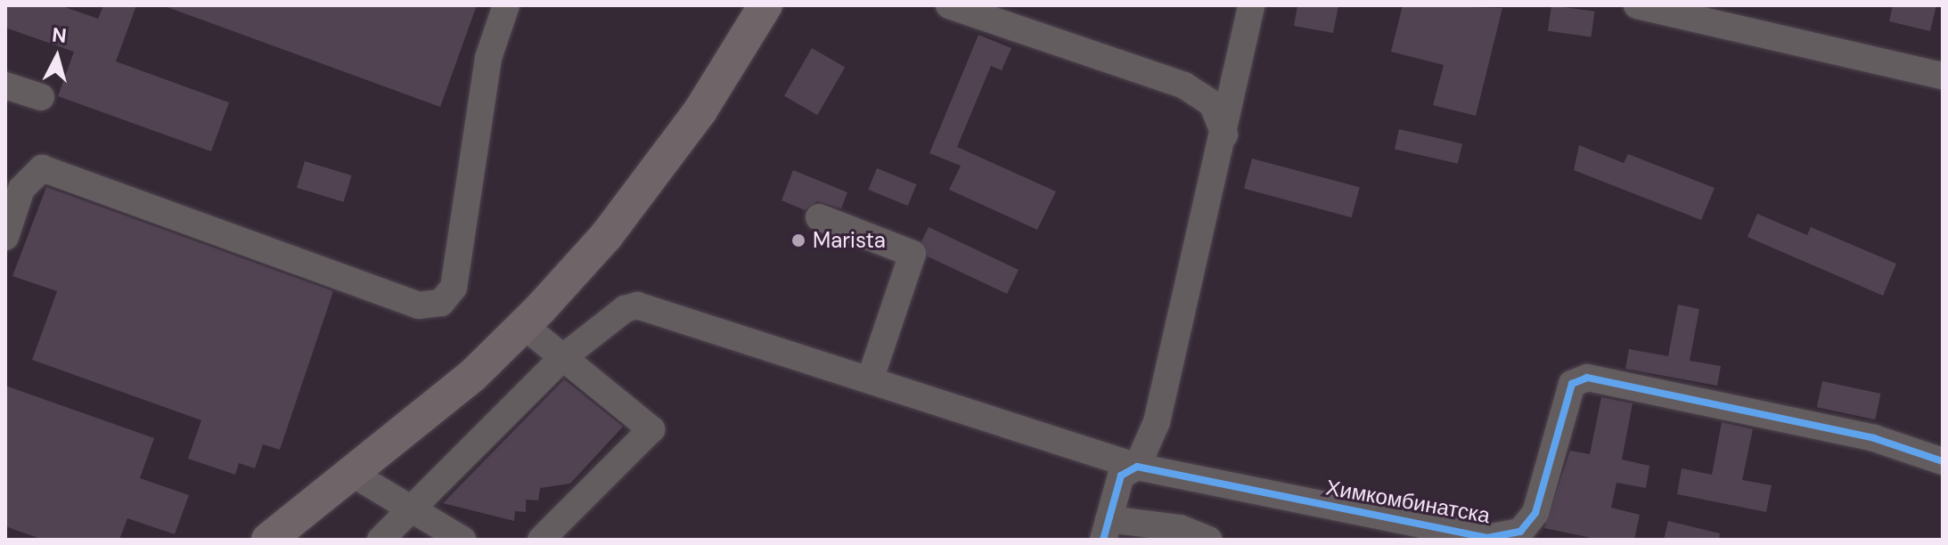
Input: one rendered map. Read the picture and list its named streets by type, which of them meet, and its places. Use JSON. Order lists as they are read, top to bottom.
{
  "streets": {
    "street": ["Химкомбинатска"]
  },
  "places": ["Marista"],
  "north": "top"
}
